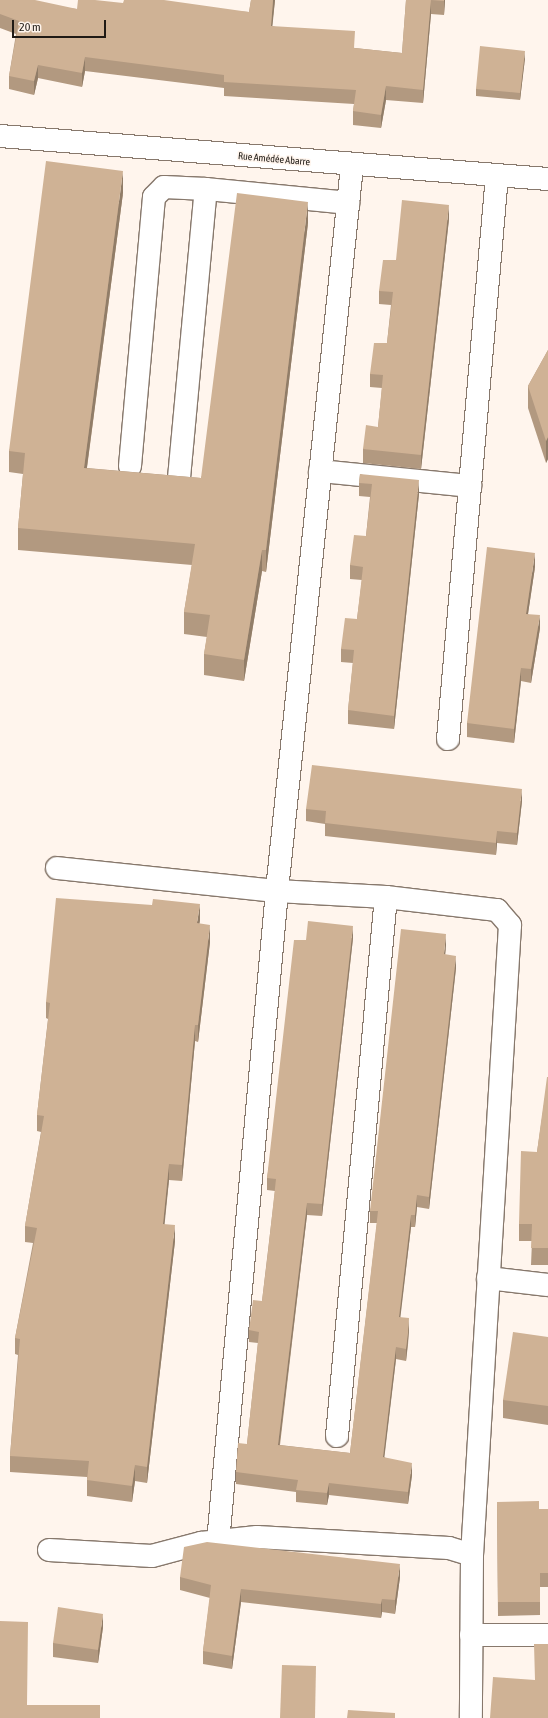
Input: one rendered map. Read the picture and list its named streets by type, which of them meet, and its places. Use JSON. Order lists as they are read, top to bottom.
{
  "streets": {
    "street": ["Rue Amédée Abarre"]
  },
  "scale_bar": "20 m"
}
